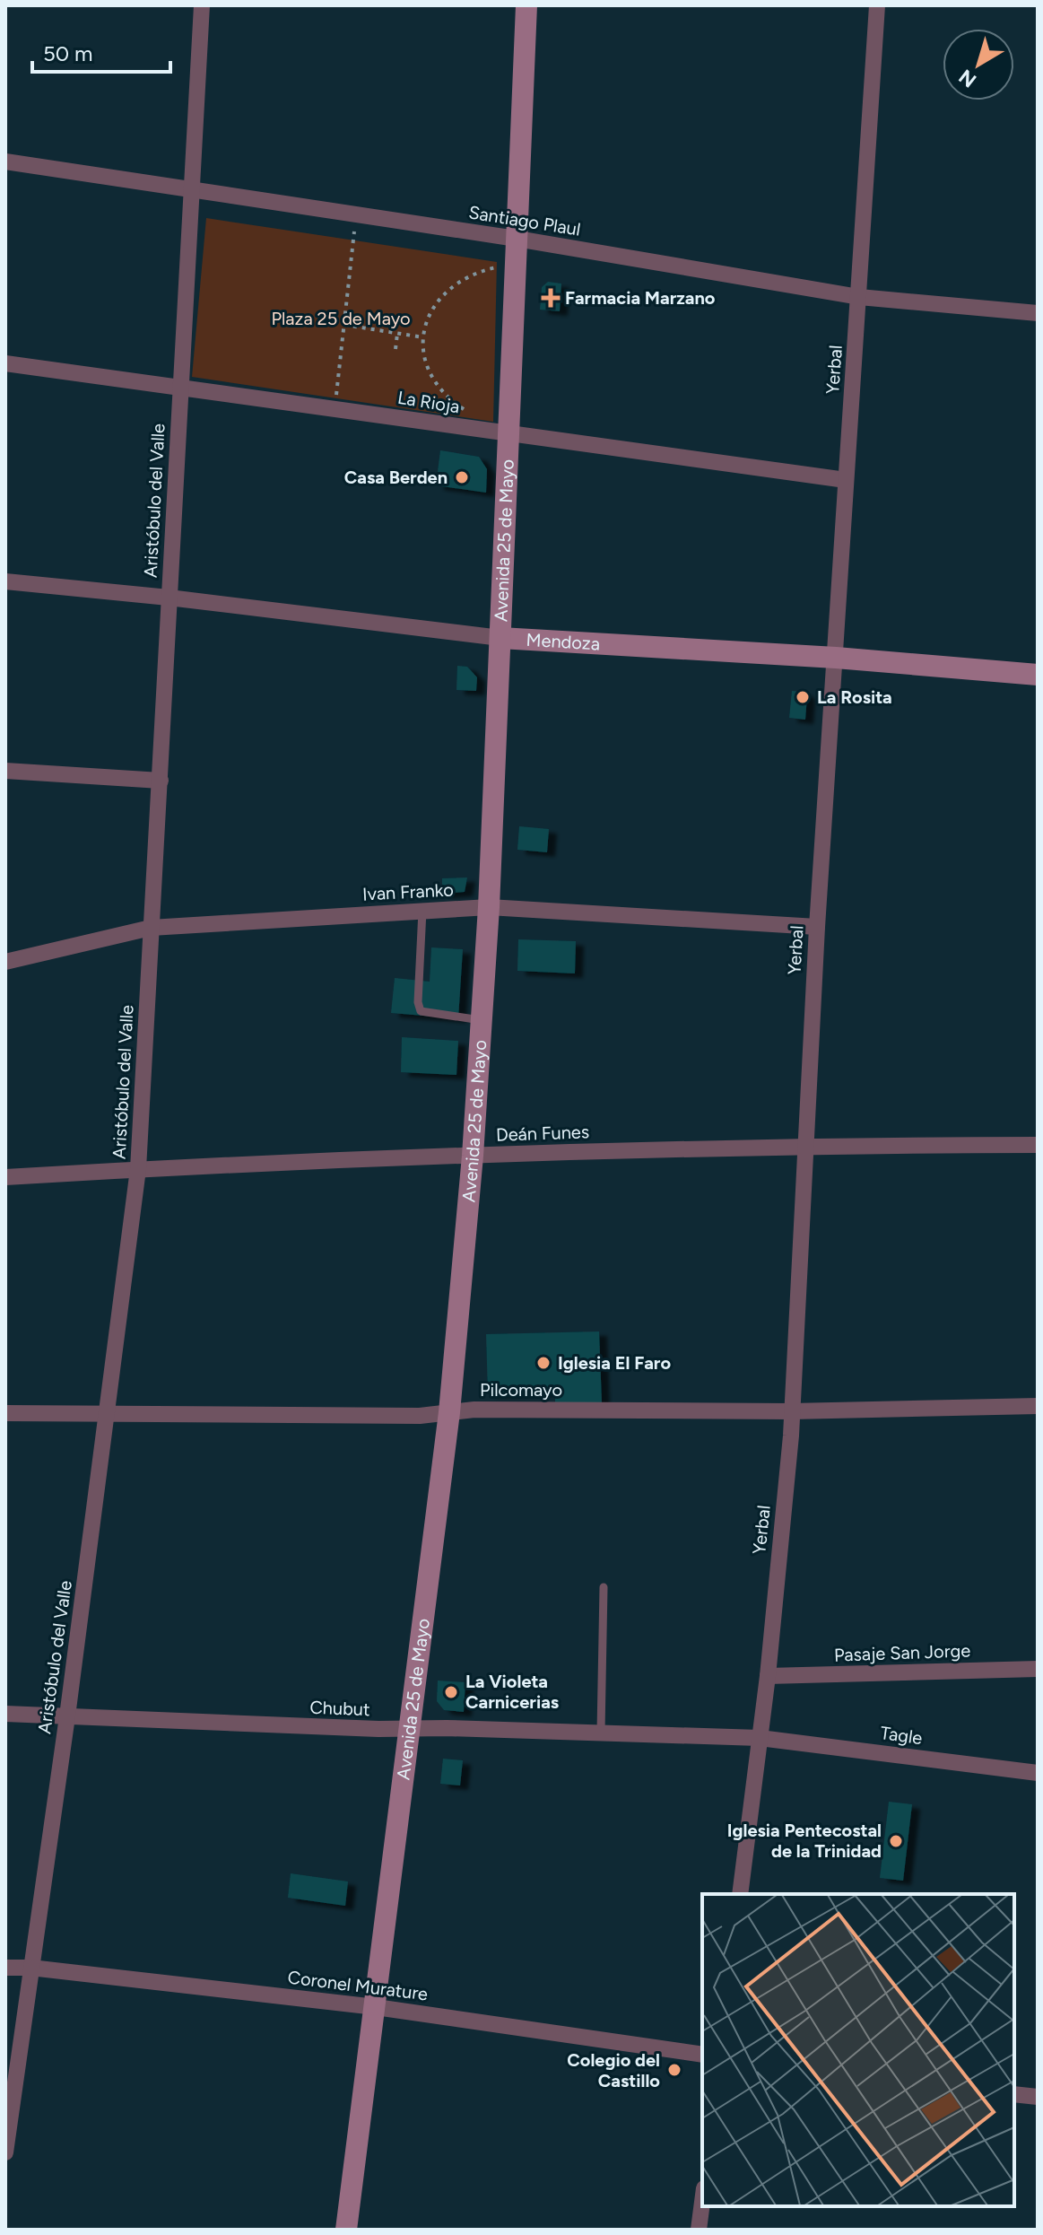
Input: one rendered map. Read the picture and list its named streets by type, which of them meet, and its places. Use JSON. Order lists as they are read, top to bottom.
{
  "streets": {
    "main road": ["Avenida 25 de Mayo", "Mendoza"],
    "street": [
      "Santiago Plaul",
      "Yerbal",
      "La Rioja",
      "Aristóbulo del Valle",
      "Ivan Franko",
      "Deán Funes",
      "Pilcomayo",
      "Pasaje San Jorge",
      "Chubut",
      "Tagle",
      "Coronel Murature"
    ]
  },
  "crossings": [
    ["Santiago Plaul", "Yerbal"],
    ["Santiago Plaul", "Aristóbulo del Valle"],
    ["Santiago Plaul", "Avenida 25 de Mayo"],
    ["Yerbal", "La Rioja"],
    ["Yerbal", "Mendoza"],
    ["Yerbal", "Ivan Franko"],
    ["Yerbal", "Deán Funes"],
    ["Yerbal", "Pilcomayo"],
    ["Yerbal", "Pasaje San Jorge"],
    ["Yerbal", "Chubut"],
    ["Yerbal", "Tagle"],
    ["La Rioja", "Aristóbulo del Valle"],
    ["La Rioja", "Avenida 25 de Mayo"],
    ["Aristóbulo del Valle", "Mendoza"],
    ["Aristóbulo del Valle", "Ivan Franko"],
    ["Aristóbulo del Valle", "Deán Funes"],
    ["Aristóbulo del Valle", "Pilcomayo"],
    ["Aristóbulo del Valle", "Chubut"],
    ["Aristóbulo del Valle", "Coronel Murature"],
    ["Avenida 25 de Mayo", "Mendoza"],
    ["Avenida 25 de Mayo", "Ivan Franko"],
    ["Avenida 25 de Mayo", "Deán Funes"],
    ["Avenida 25 de Mayo", "Pilcomayo"],
    ["Avenida 25 de Mayo", "Chubut"],
    ["Avenida 25 de Mayo", "Coronel Murature"],
    ["Chubut", "Tagle"]
  ],
  "parks": ["Plaza 25 de Mayo"],
  "places": {
    "health": ["Farmacia Marzano"],
    "other": [
      "Casa Berden",
      "La Rosita",
      "Iglesia El Faro",
      "La Violeta Carnicerias",
      "Iglesia Pentecostal de la Trinidad",
      "Colegio del Castillo"
    ]
  },
  "scale_bar": "50 m",
  "north": "bottom left"
}
